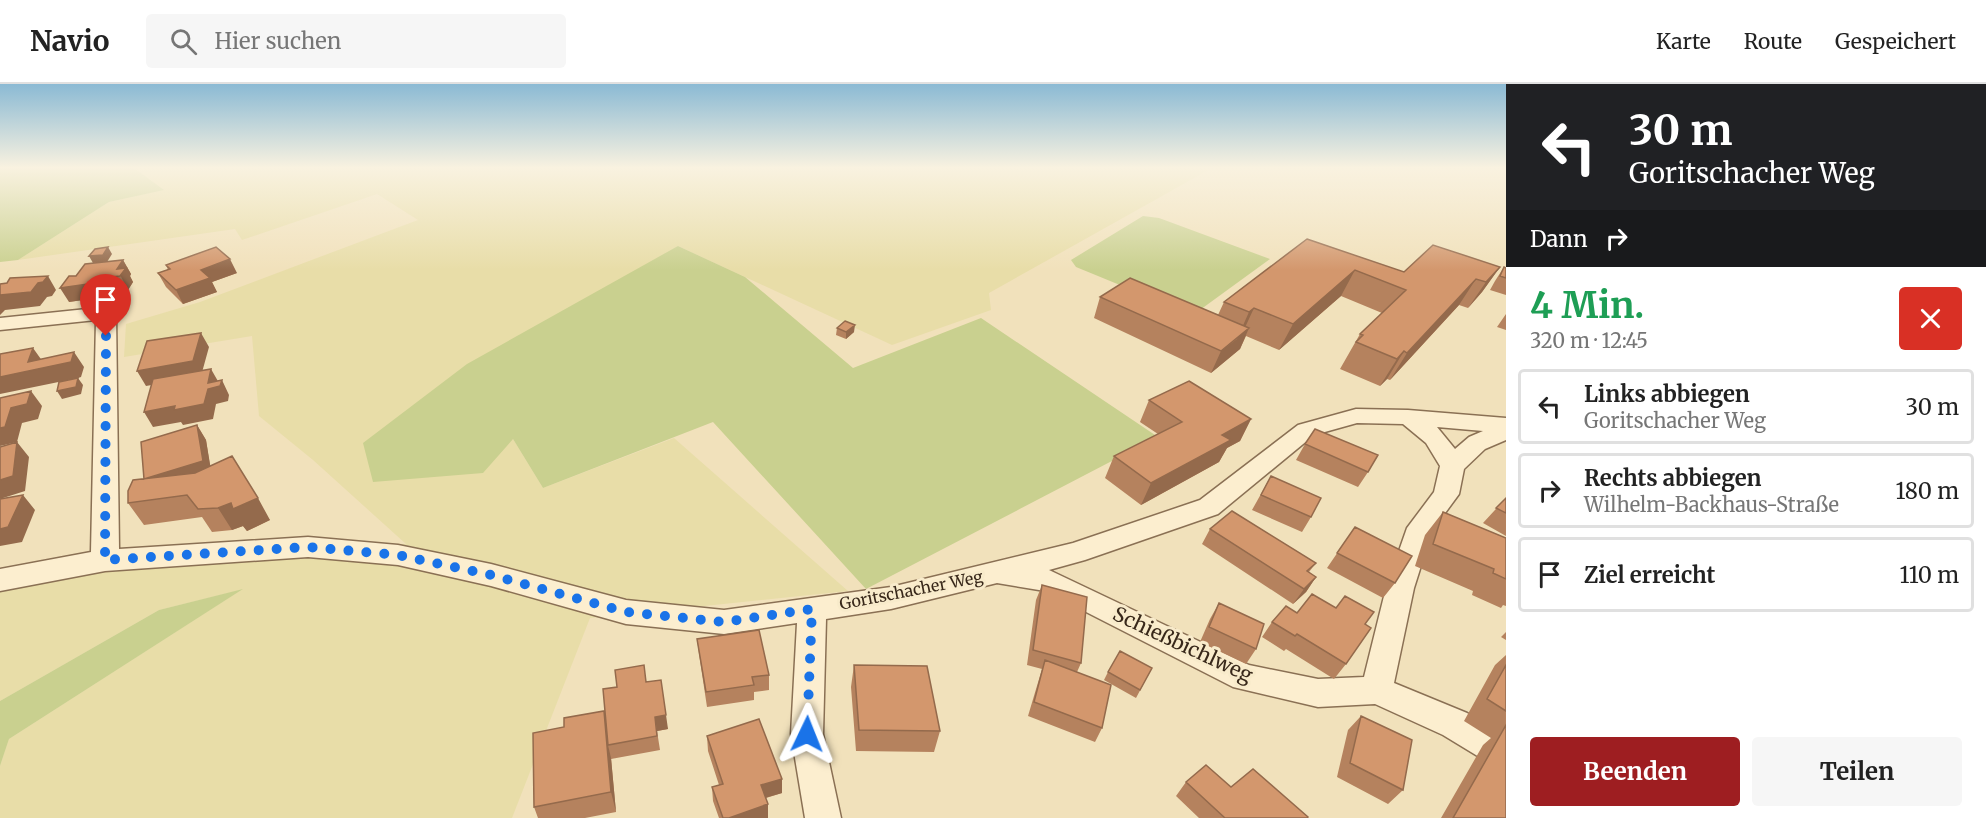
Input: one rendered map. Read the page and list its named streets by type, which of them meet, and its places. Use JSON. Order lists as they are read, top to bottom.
{
  "streets": {
    "street": ["Goritschacher Weg", "Schießbichlweg"]
  },
  "crossings": [
    ["Goritschacher Weg", "Schießbichlweg"]
  ],
  "page": {
    "header": "Navio",
    "search": "Hier suchen",
    "nav": ["Karte", "Route", "Gespeichert"],
    "turn": ["30 m", "Goritschacher Weg"],
    "then": "Dann",
    "heading": ["4 Min.", "320 m · 12:45"],
    "list": [
      {
        "name": "Links abbiegen",
        "note": "Goritschacher Weg",
        "value": "30 m"
      },
      {
        "name": "Rechts abbiegen",
        "note": "Wilhelm-Backhaus-Straße",
        "value": "180 m"
      },
      {
        "name": "Ziel erreicht",
        "value": "110 m"
      }
    ],
    "buttons": ["Beenden", "Teilen"]
  }
}
